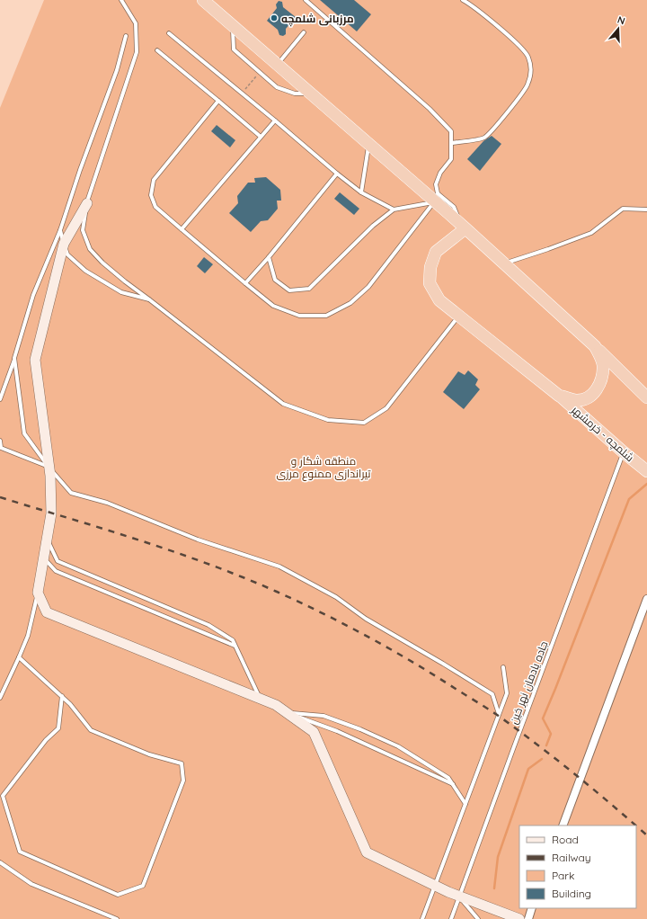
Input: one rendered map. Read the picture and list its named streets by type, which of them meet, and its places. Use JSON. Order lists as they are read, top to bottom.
{
  "streets": {
    "highway": ["شلمچه - خرمشهر"],
    "lane": ["جاده یادمان نهر خین"]
  },
  "crossings": [
    ["شلمچه - خرمشهر", "جاده یادمان نهر خین"]
  ],
  "parks": ["منطقه شکار و تیراندازی ممنوع مرزی"],
  "places": ["مرزبانی شلمچه"],
  "legend": [
    "Road",
    "Railway",
    "Park",
    "Building"
  ],
  "north": "top"
}
